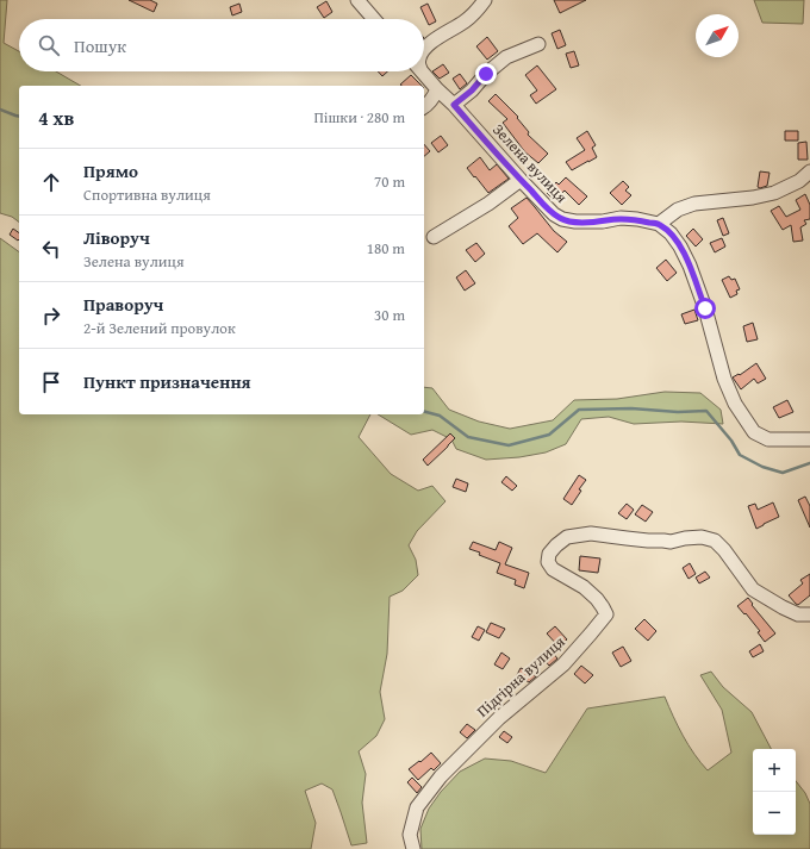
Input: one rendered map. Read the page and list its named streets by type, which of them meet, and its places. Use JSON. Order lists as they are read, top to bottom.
{
  "streets": {
    "street": ["Зелена вулиця", "Підгірна вулиця"]
  },
  "north": "top right",
  "page": {
    "search": "Пошук",
    "heading": ["4 хв", "Пішки · 280 m"],
    "list": [
      ["Прямо", "Спортивна вулиця", "70 m"],
      ["Ліворуч", "Зелена вулиця", "180 m"],
      ["Праворуч", "2-й Зелений провулок", "30 m"],
      "Пункт призначення"
    ],
    "map_buttons": ["+", "−"]
  }
}
